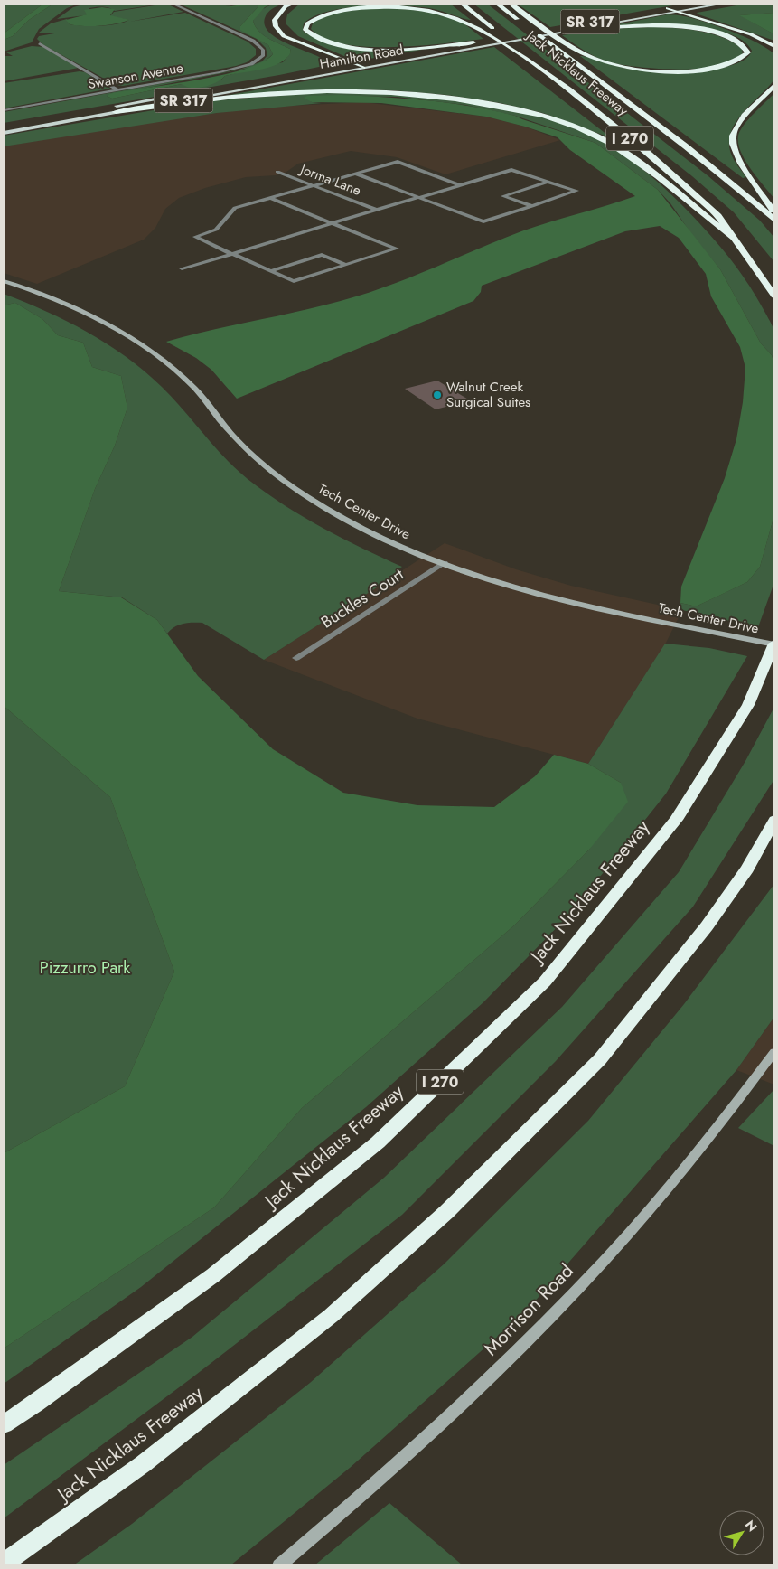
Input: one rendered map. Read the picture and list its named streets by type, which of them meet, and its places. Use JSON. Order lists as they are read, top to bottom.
{
  "streets": {
    "highway": ["Jack Nicklaus Freeway", "I 270"],
    "main road": [
      "SR 317",
      "Hamilton Road",
      "Tech Center Drive",
      "Morrison Road"
    ],
    "street": ["Swanson Avenue", "Jorma Lane", "Buckles Court"]
  },
  "crossings": [
    ["Jack Nicklaus Freeway", "Tech Center Drive"],
    ["Tech Center Drive", "Buckles Court"]
  ],
  "parks": ["Pizzurro Park"],
  "places": ["Walnut Creek Surgical Suites"],
  "north": "top right"
}
